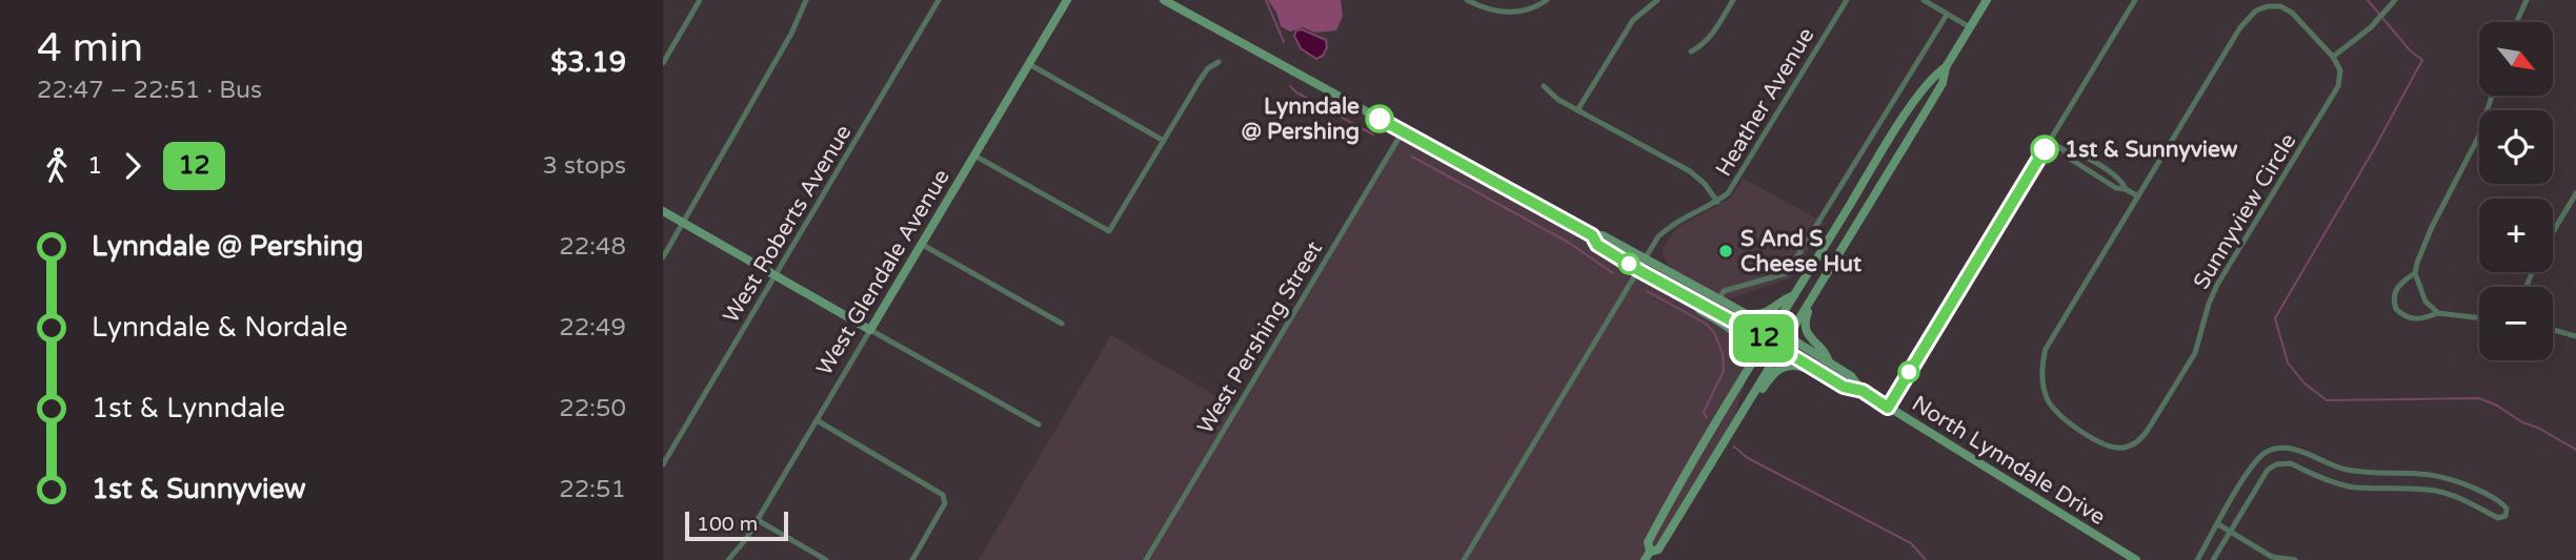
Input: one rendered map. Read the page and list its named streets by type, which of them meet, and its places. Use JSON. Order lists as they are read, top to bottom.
{
  "streets": {
    "main road": ["West Glendale Avenue", "North Lynndale Drive"],
    "street": [
      "Heather Avenue",
      "Sunnyview Circle",
      "West Roberts Avenue",
      "West Pershing Street"
    ]
  },
  "crossings": [
    ["Heather Avenue", "North Lynndale Drive"],
    ["West Pershing Street", "North Lynndale Drive"]
  ],
  "places": ["Lynndale @ Pershing", "1st & Sunnyview", "S And S Cheese Hut"],
  "lines": ["bus line 12"],
  "scale_bar": "100 m",
  "north": "bottom right",
  "page": {
    "heading": ["4 min", "22:47 – 22:51 · Bus", "$3.19"],
    "on_map": "12",
    "map_buttons": ["+", "−"],
    "legs": ["1", "12", "3 stops"],
    "list": [
      {
        "name": "Lynndale @ Pershing",
        "value": "22:48"
      },
      {
        "name": "Lynndale & Nordale",
        "value": "22:49"
      },
      {
        "name": "1st & Lynndale",
        "value": "22:50"
      },
      {
        "name": "1st & Sunnyview",
        "value": "22:51"
      }
    ],
    "scale": "100 m"
  }
}
